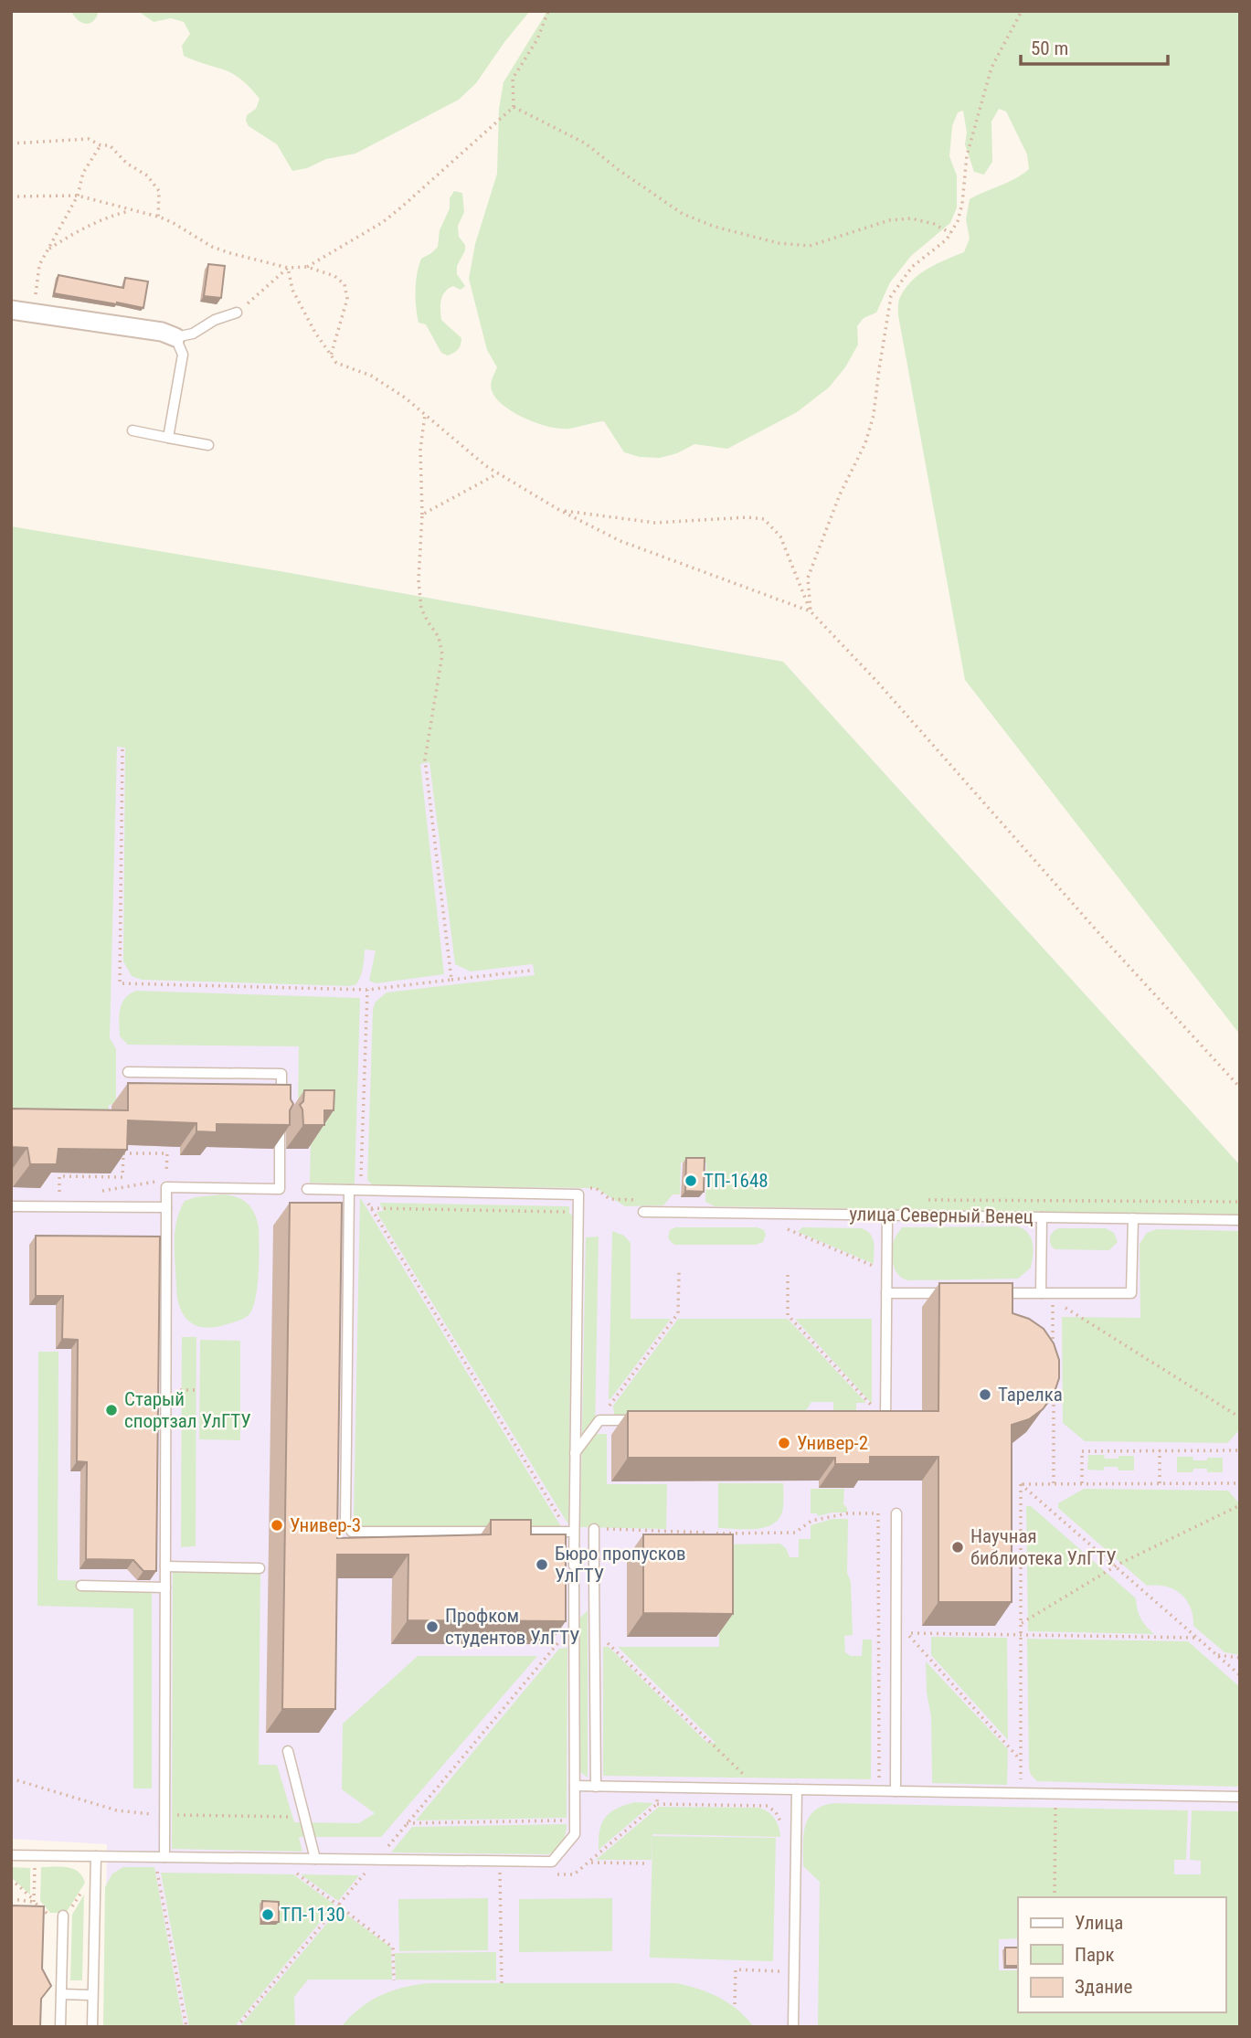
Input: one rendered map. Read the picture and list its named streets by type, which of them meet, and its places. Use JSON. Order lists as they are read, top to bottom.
{
  "streets": {
    "lane": ["улица Северный Венец"]
  },
  "places": [
    "ТП-1648",
    "Тарелка",
    "Старый спортзал УлГТУ",
    "Универ-2",
    "Универ-3",
    "Научная библиотека УлГТУ",
    "Бюро пропусков УлГТУ",
    "Профком студентов УлГТУ",
    "ТП-1130"
  ],
  "legend": ["Улица", "Парк", "Здание"],
  "scale_bar": "50 m"
}
